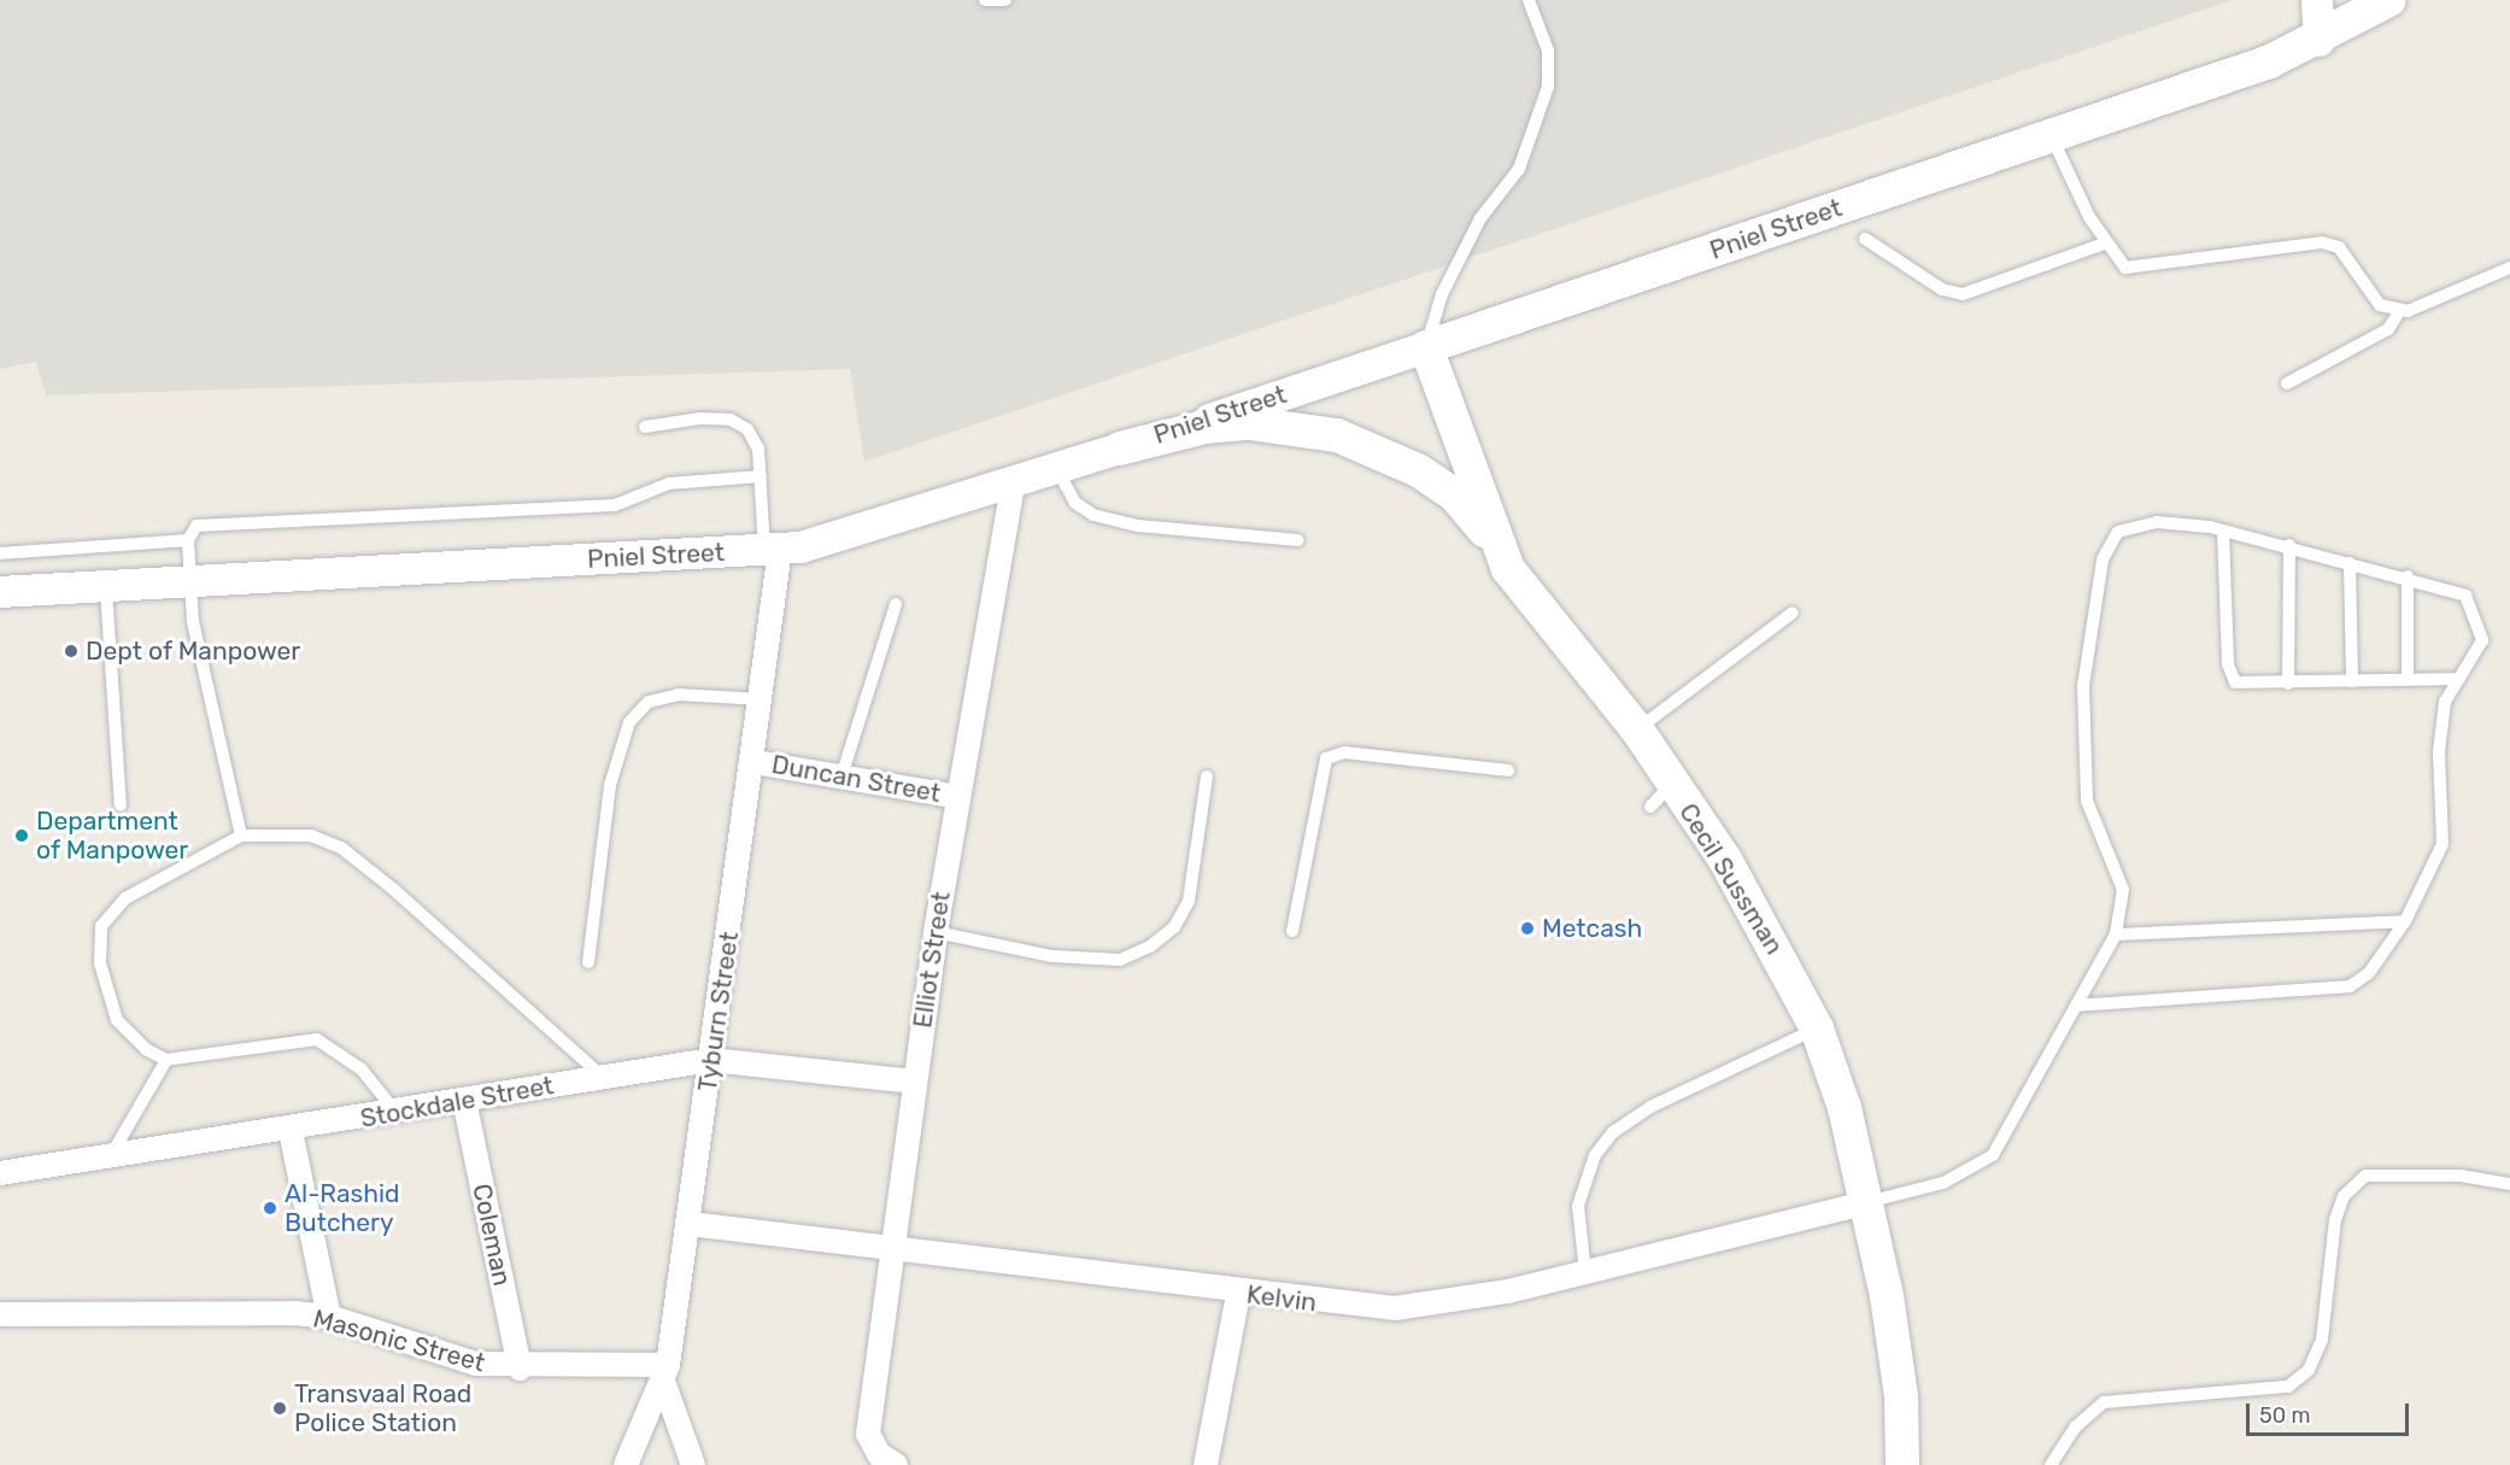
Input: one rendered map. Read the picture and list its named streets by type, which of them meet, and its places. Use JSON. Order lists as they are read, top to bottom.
{
  "streets": {
    "main road": ["Pniel Street", "Cecil Sussman"],
    "street": [
      "Duncan Street",
      "Elliot Street",
      "Tyburn Street",
      "Stockdale Street",
      "Coleman",
      "Kelvin",
      "Masonic Street"
    ]
  },
  "crossings": [
    ["Pniel Street", "Cecil Sussman"],
    ["Pniel Street", "Elliot Street"],
    ["Pniel Street", "Tyburn Street"],
    ["Duncan Street", "Elliot Street"],
    ["Duncan Street", "Tyburn Street"],
    ["Cecil Sussman", "Kelvin"],
    ["Elliot Street", "Stockdale Street"],
    ["Elliot Street", "Kelvin"],
    ["Tyburn Street", "Stockdale Street"],
    ["Tyburn Street", "Kelvin"],
    ["Tyburn Street", "Masonic Street"],
    ["Stockdale Street", "Coleman"],
    ["Coleman", "Masonic Street"]
  ],
  "places": [
    "Dept of Manpower",
    "Department of Manpower",
    "Metcash",
    "Al-Rashid Butchery",
    "Transvaal Road Police Station"
  ],
  "scale_bar": "50 m"
}
